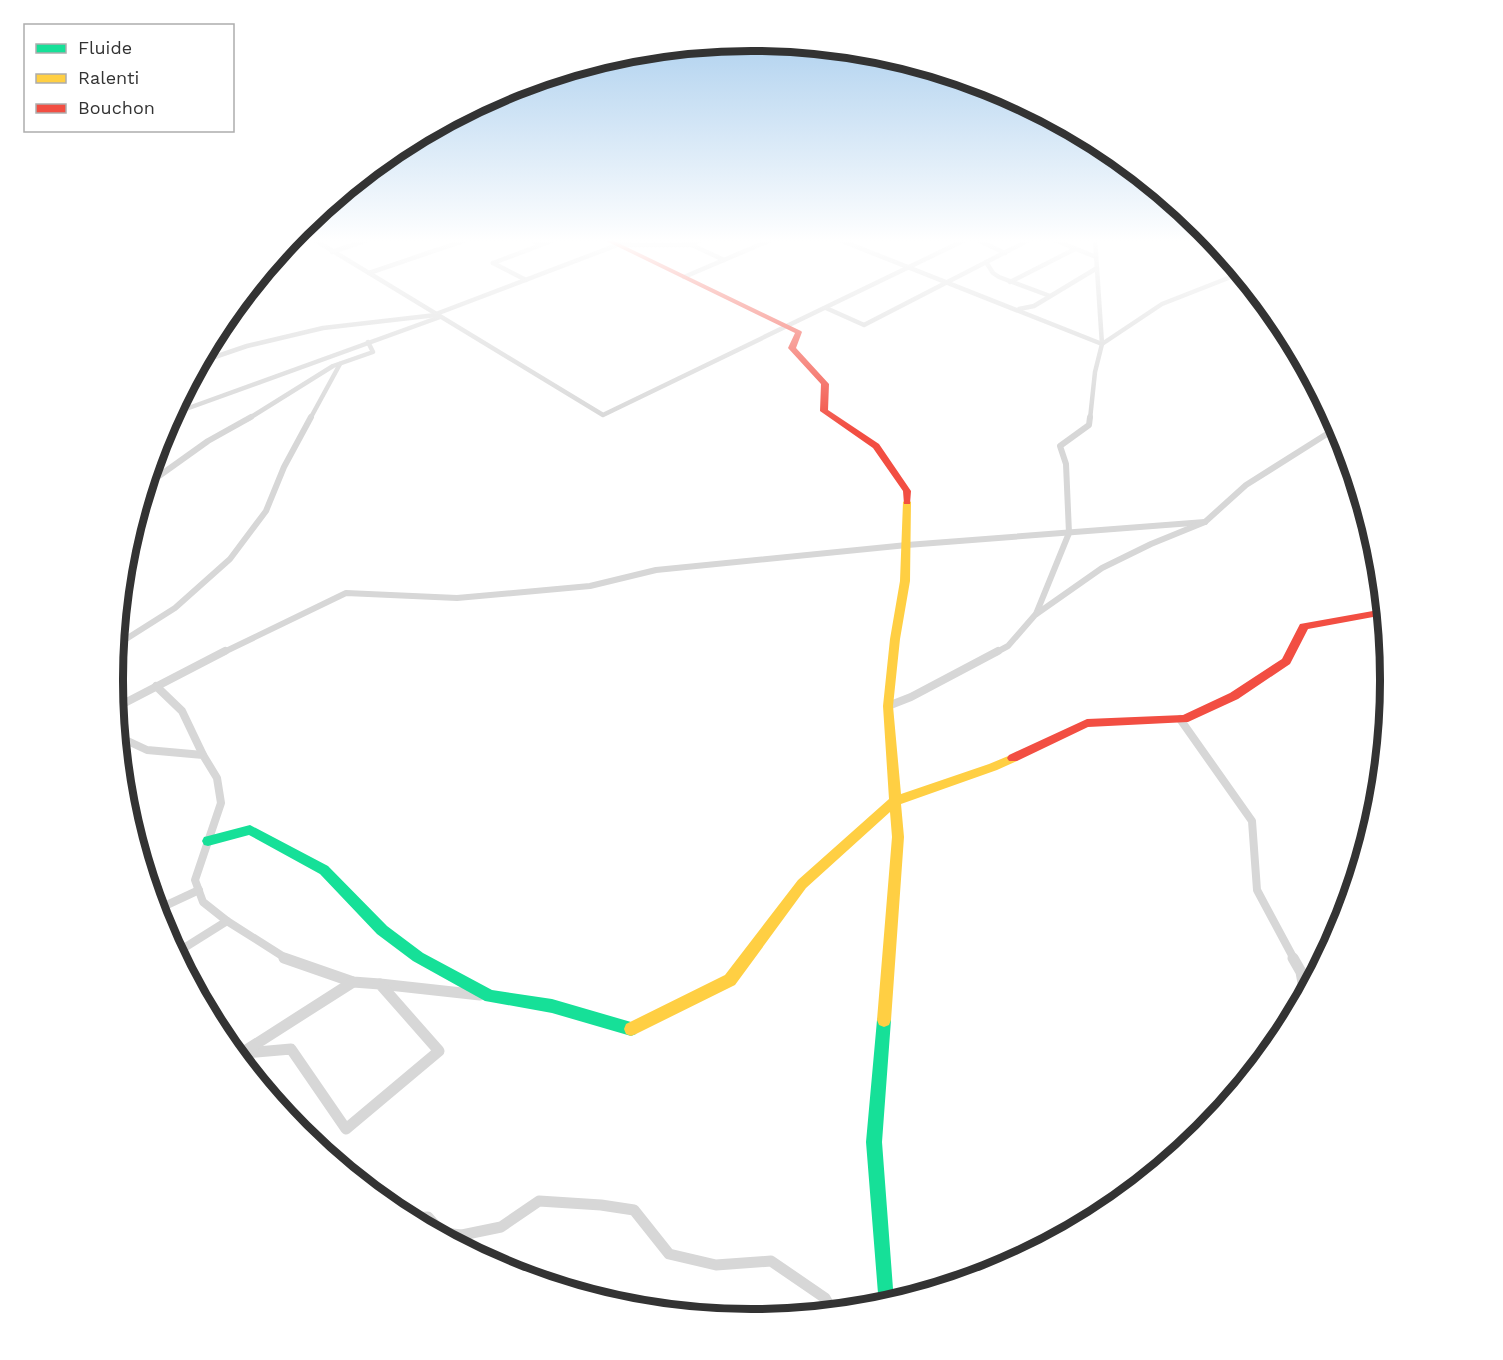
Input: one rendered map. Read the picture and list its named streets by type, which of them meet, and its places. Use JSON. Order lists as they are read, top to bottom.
{
  "legend": ["Fluide", "Ralenti", "Bouchon"]
}
